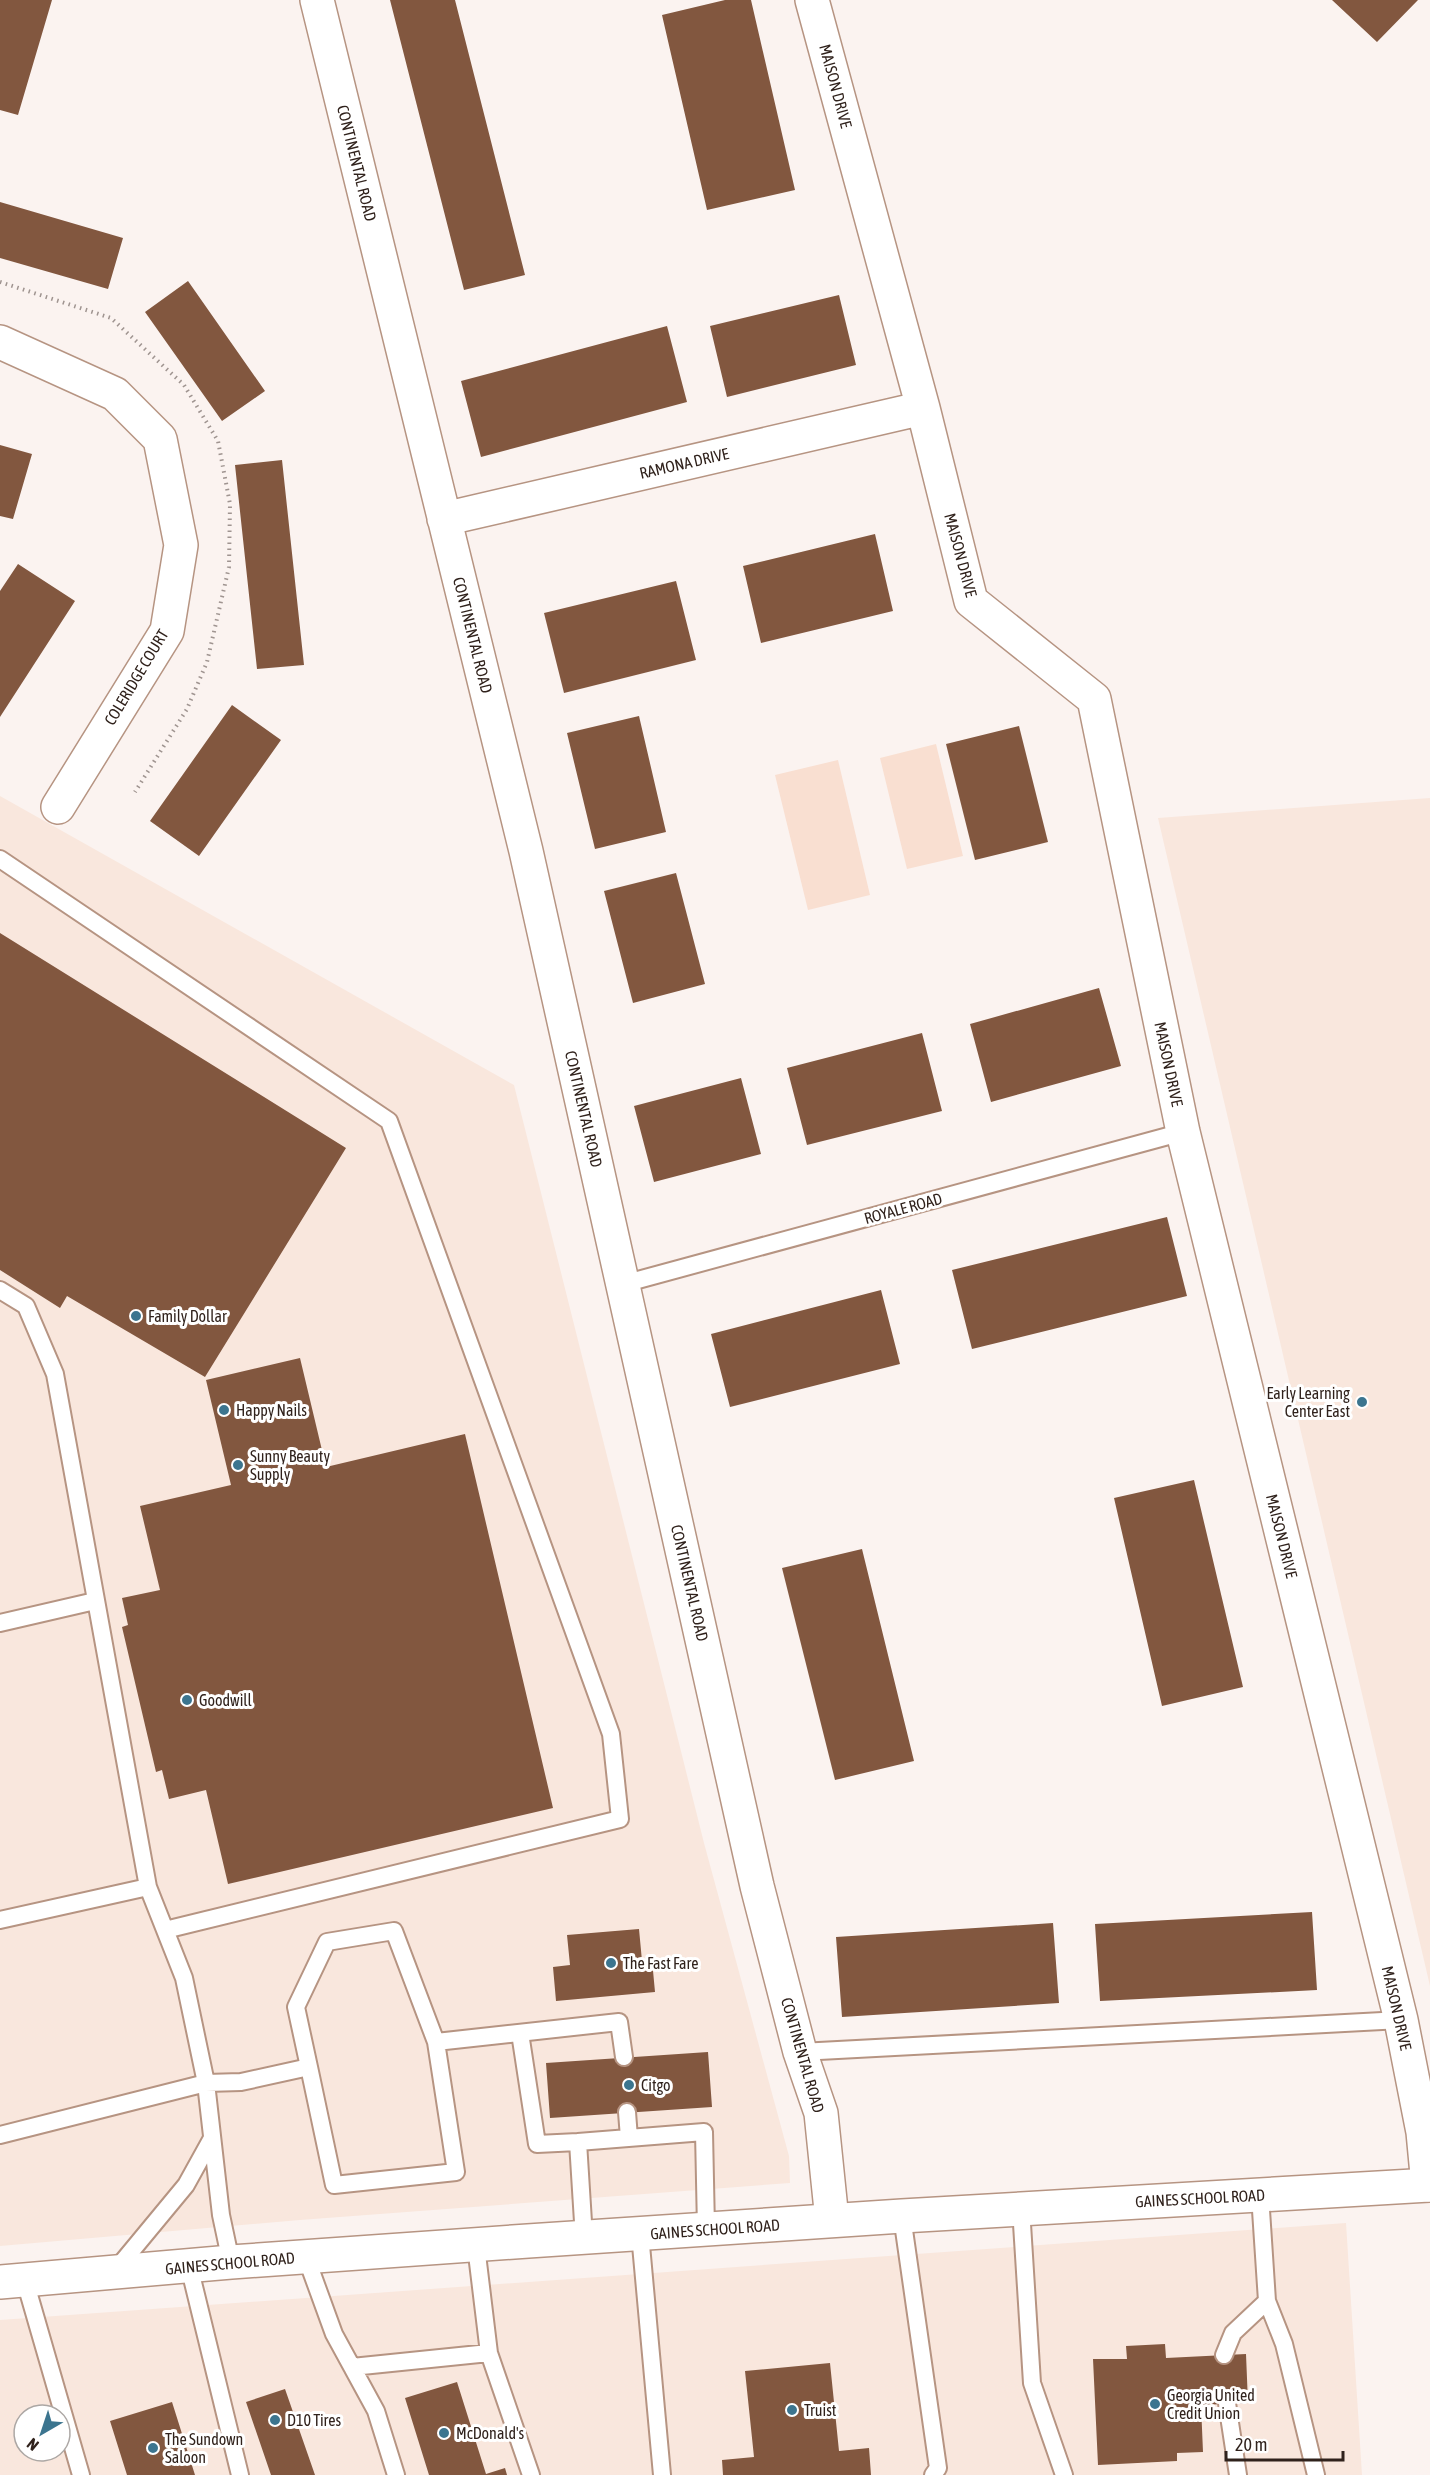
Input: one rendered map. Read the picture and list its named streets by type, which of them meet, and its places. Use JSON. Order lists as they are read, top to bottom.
{
  "streets": {
    "street": [
      "MAISON DRIVE",
      "CONTINENTAL ROAD",
      "RAMONA DRIVE",
      "COLERIDGE COURT",
      "GAINES SCHOOL ROAD"
    ],
    "lane": ["ROYALE ROAD"]
  },
  "crossings": [
    ["MAISON DRIVE", "RAMONA DRIVE"],
    ["MAISON DRIVE", "ROYALE ROAD"],
    ["MAISON DRIVE", "GAINES SCHOOL ROAD"],
    ["CONTINENTAL ROAD", "RAMONA DRIVE"],
    ["CONTINENTAL ROAD", "ROYALE ROAD"],
    ["CONTINENTAL ROAD", "GAINES SCHOOL ROAD"]
  ],
  "places": [
    "Family Dollar",
    "Early Learning Center East",
    "Happy Nails",
    "Sunny Beauty Supply",
    "Goodwill",
    "The Fast Fare",
    "Citgo",
    "Georgia United Credit Union",
    "Truist",
    "D10 Tires",
    "McDonald's",
    "The Sundown Saloon"
  ],
  "scale_bar": "20 m",
  "north": "bottom left"
}
